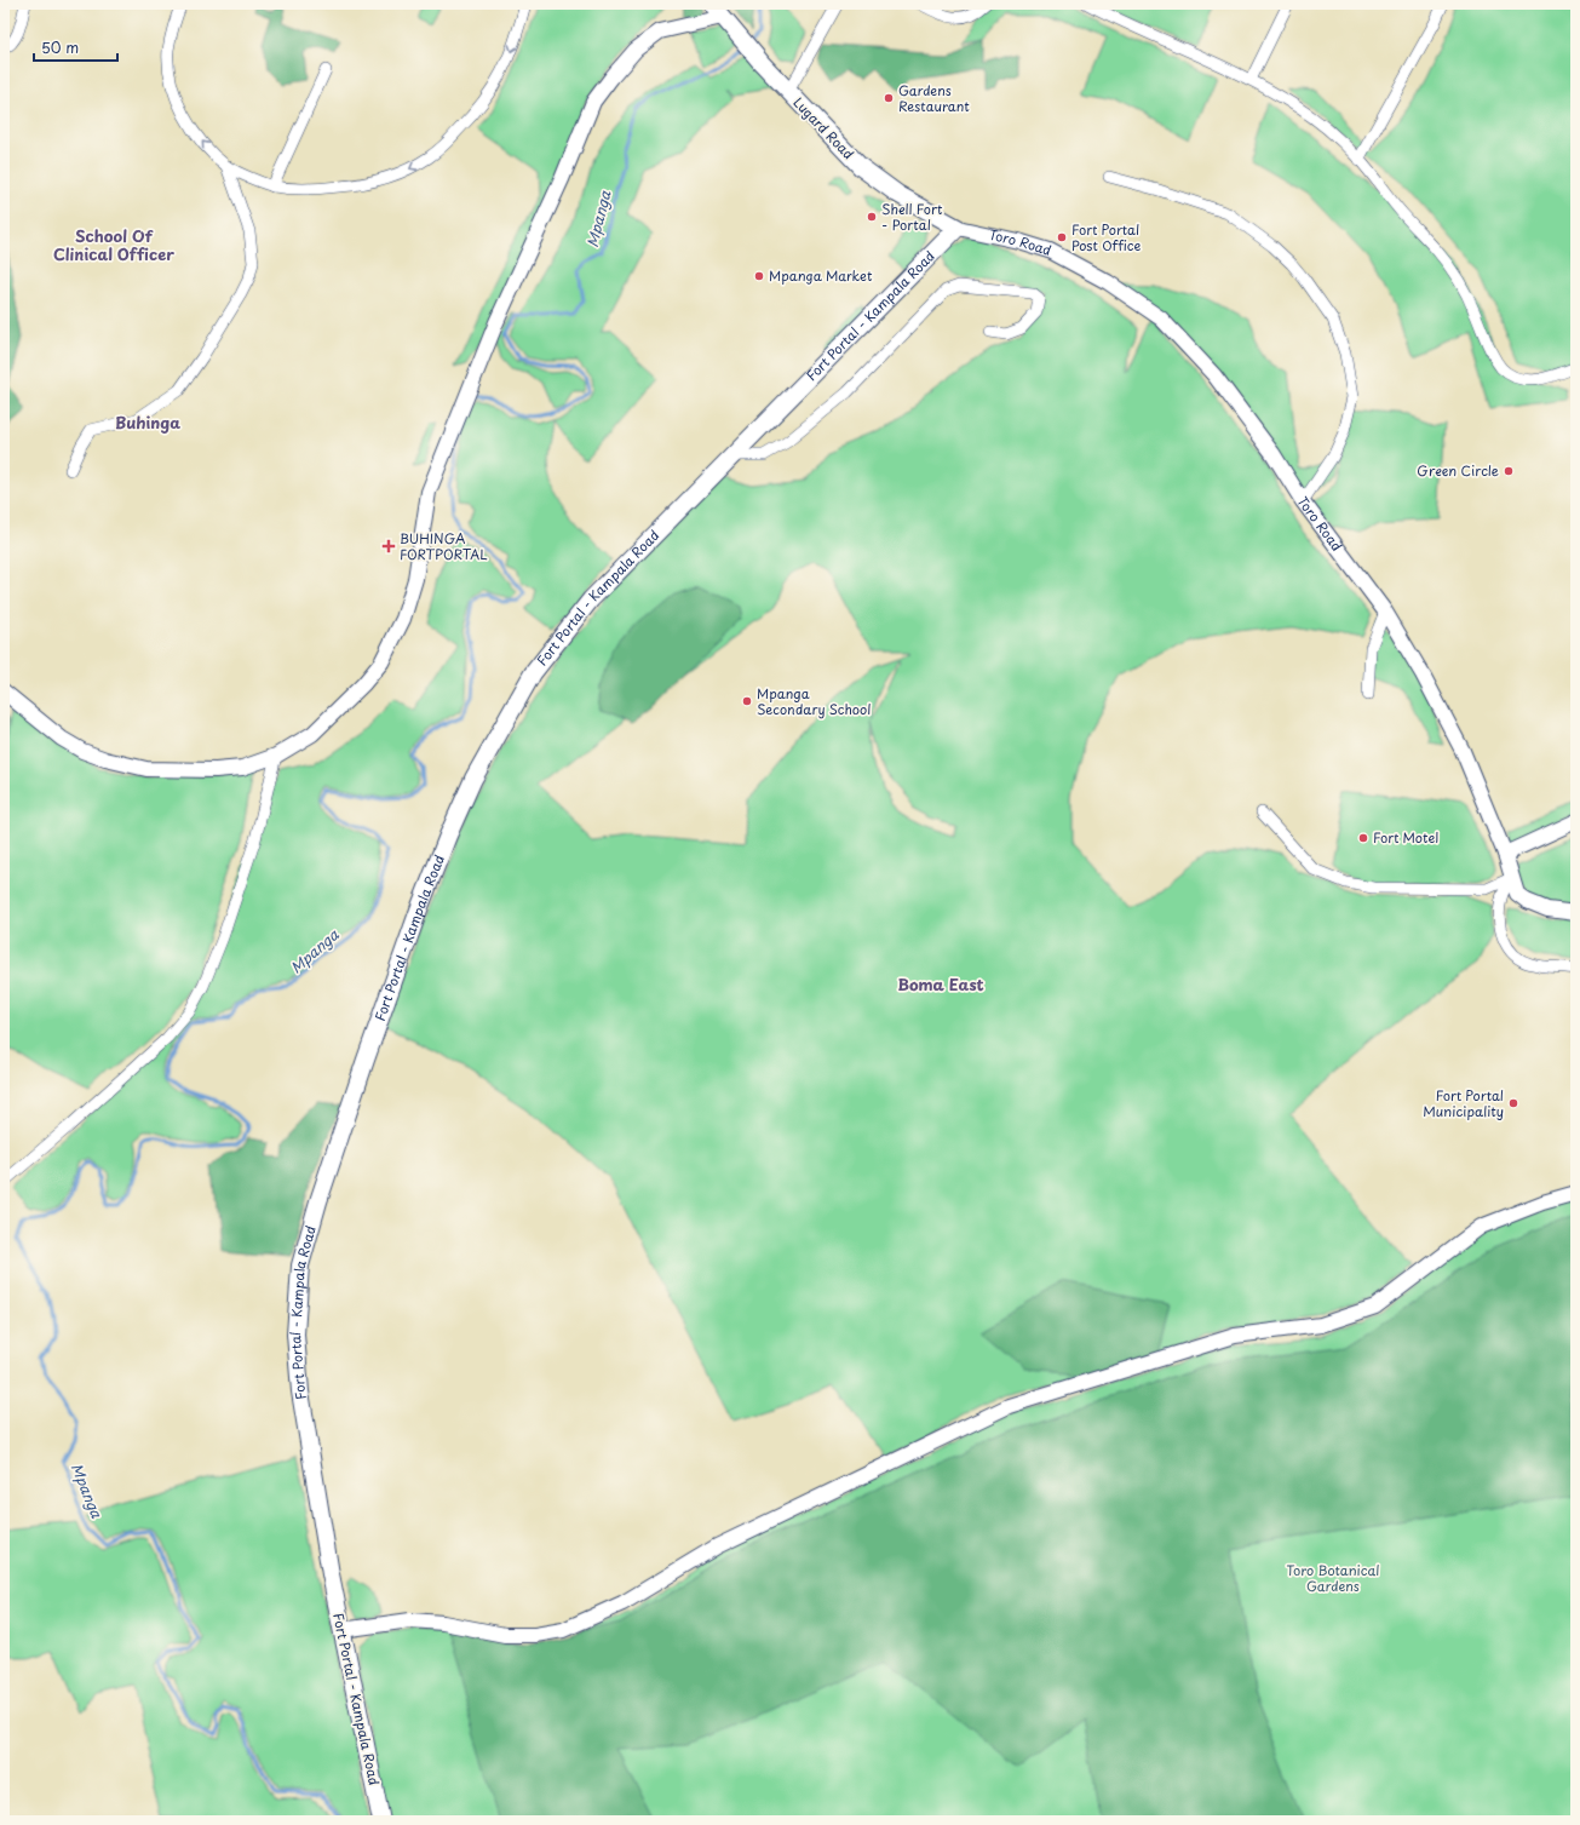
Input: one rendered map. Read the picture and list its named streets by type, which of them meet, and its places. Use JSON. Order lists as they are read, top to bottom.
{
  "streets": {
    "highway": ["Lugard Road", "Fort Portal - Kampala Road"],
    "main road": ["Toro Road"]
  },
  "crossings": [
    ["Lugard Road", "Toro Road"],
    ["Lugard Road", "Fort Portal - Kampala Road"],
    ["Toro Road", "Fort Portal - Kampala Road"]
  ],
  "districts": ["School Of Clinical Officer", "Buhinga", "Boma East"],
  "water": ["Mpanga"],
  "parks": ["Toro Botanical Gardens"],
  "places": {
    "other": [
      "Gardens Restaurant",
      "Shell Fort - Portal",
      "Fort Portal Post Office",
      "Mpanga Market",
      "Green Circle",
      "Mpanga Secondary School",
      "Fort Motel",
      "Fort Portal Municipality"
    ],
    "health": ["BUHINGA FORTPORTAL"]
  },
  "scale_bar": "50 m"
}
